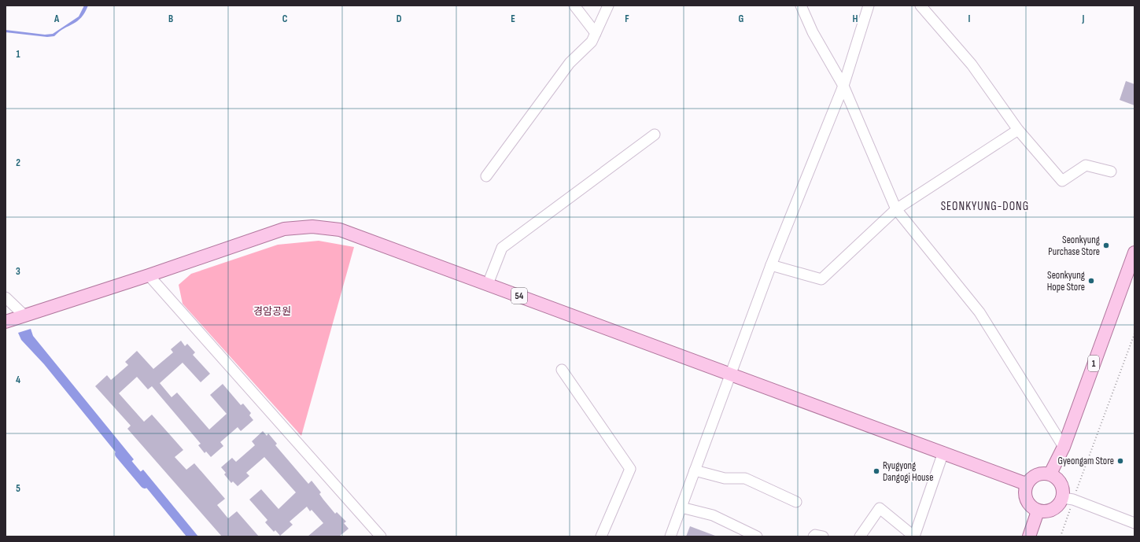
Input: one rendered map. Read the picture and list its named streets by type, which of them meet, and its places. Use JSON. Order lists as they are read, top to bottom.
{
  "streets": {
    "main road": ["54", "1"]
  },
  "crossings": [
    ["54", "1"]
  ],
  "districts": ["SEONKYUNG-DONG"],
  "parks": ["경암공원"],
  "places": [
    "Seonkyung Purchase Store",
    "Seonkyung Hope Store",
    "Gyeongam Store",
    "Ryugyong Dangogi House"
  ],
  "grid": {
    "columns": [
      "A",
      "B",
      "C",
      "D",
      "E",
      "F",
      "G",
      "H",
      "I",
      "J"
    ],
    "rows": [
      "1",
      "2",
      "3",
      "4",
      "5"
    ]
  }
}
